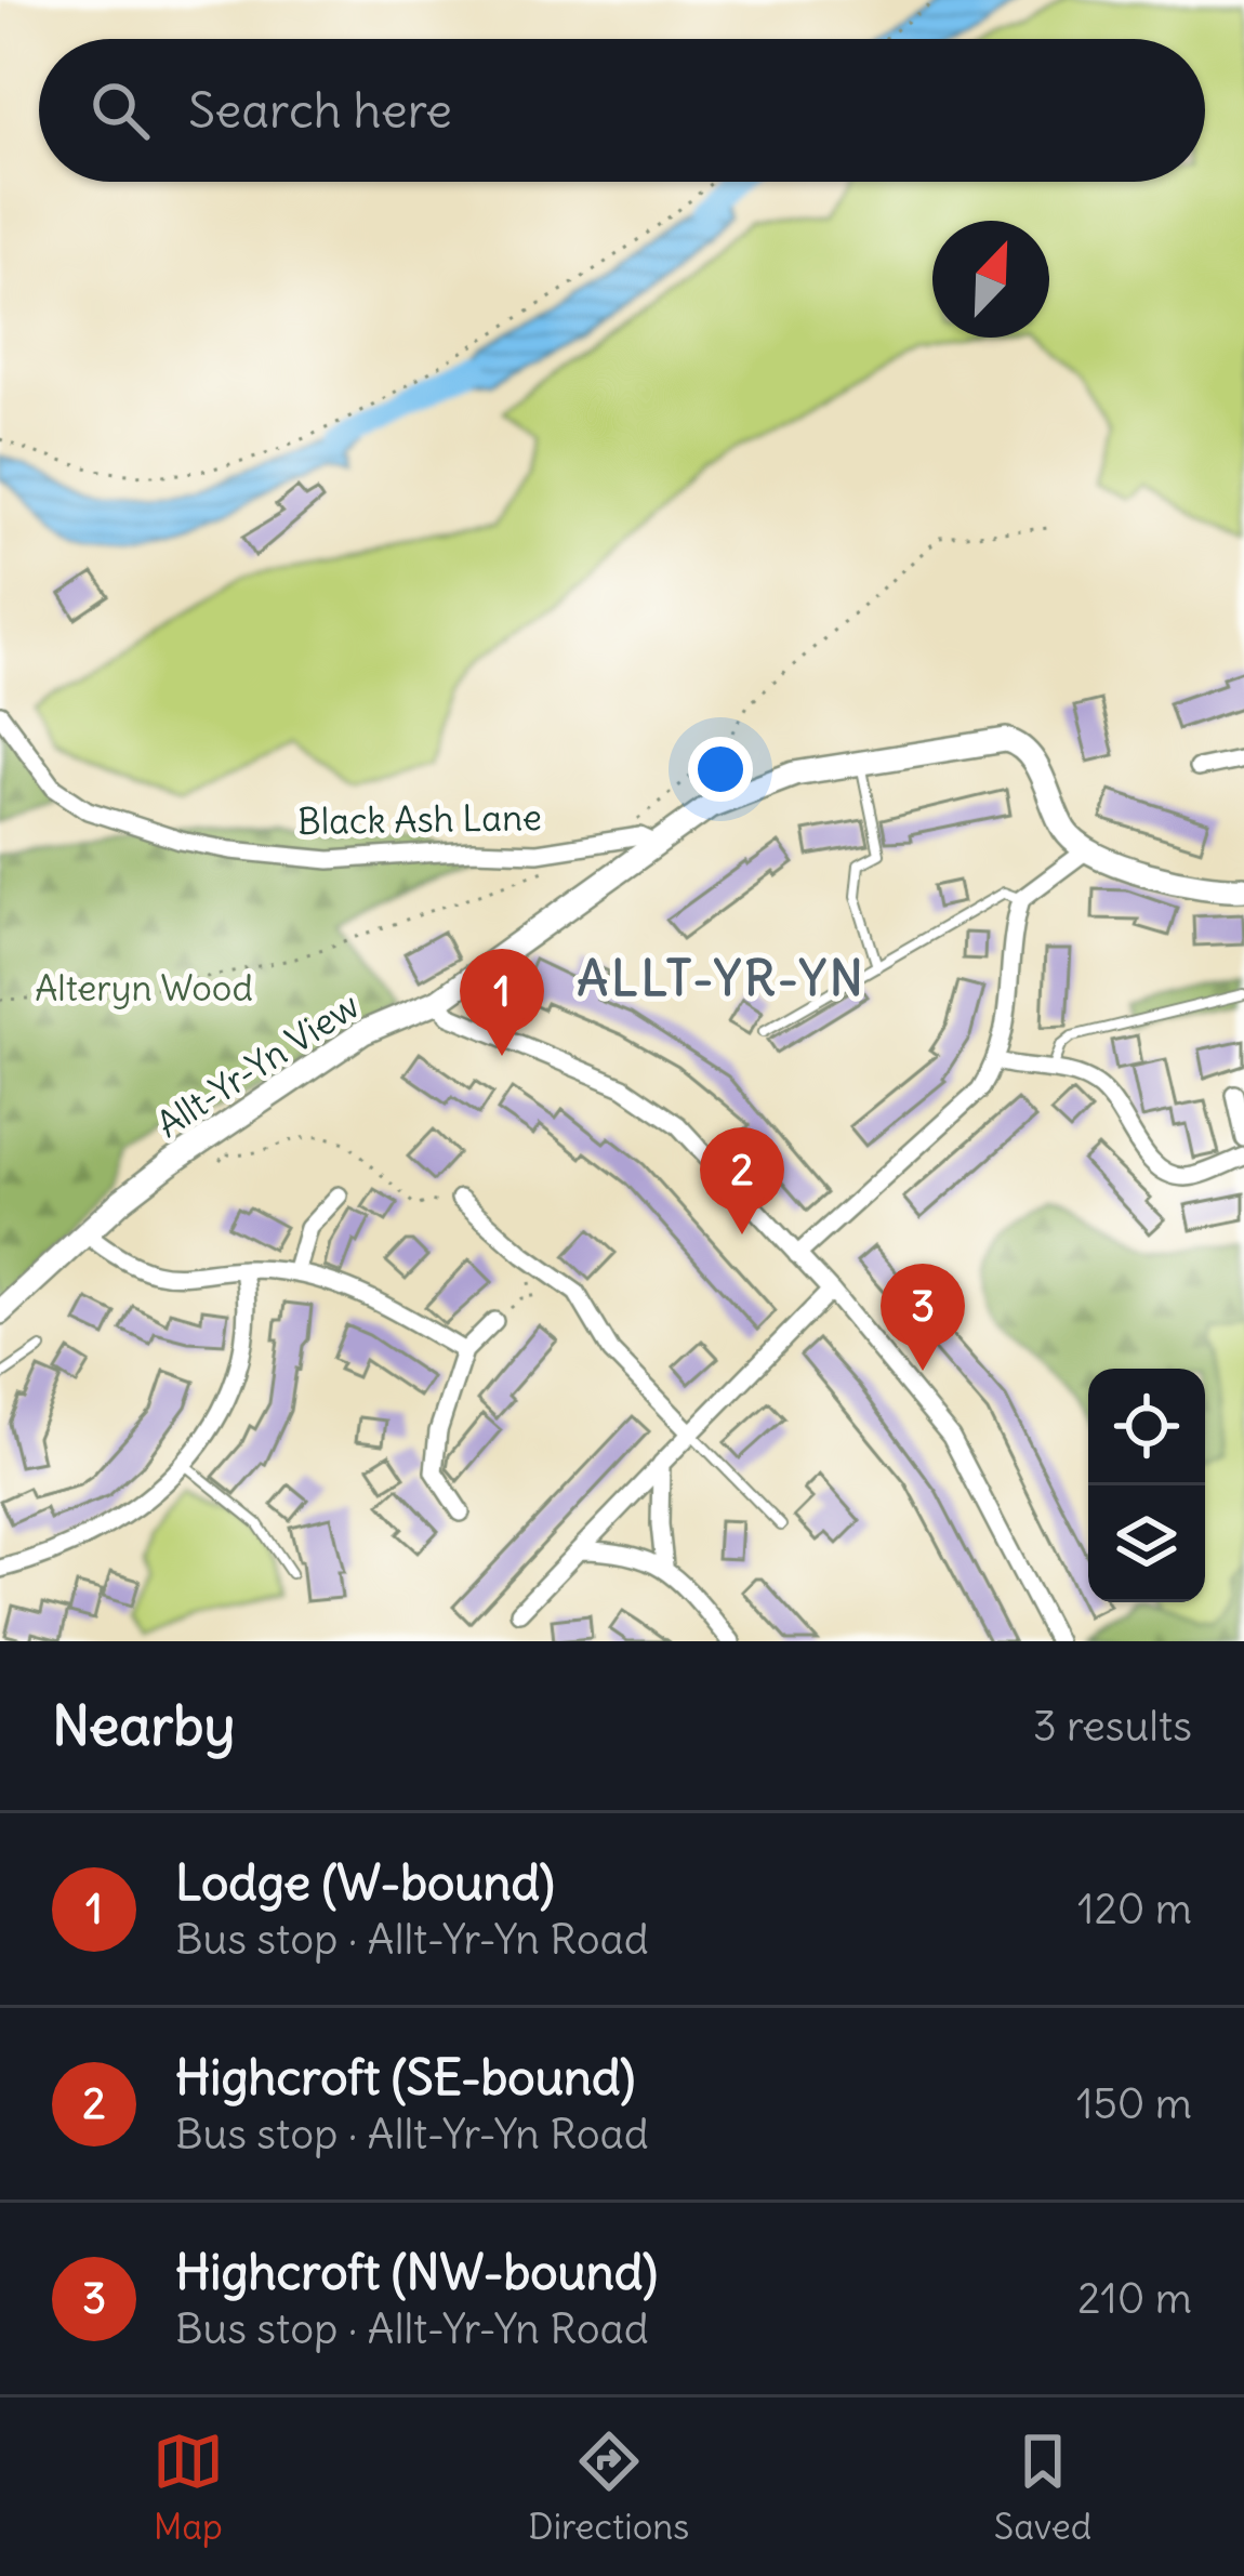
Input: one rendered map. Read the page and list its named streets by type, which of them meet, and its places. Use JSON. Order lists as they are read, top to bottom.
{
  "streets": {
    "street": ["Black Ash Lane", "Allt-Yr-Yn View"]
  },
  "crossings": [
    ["Black Ash Lane", "Allt-Yr-Yn View"]
  ],
  "districts": ["ALLT-YR-YN"],
  "parks": ["Alteryn Wood"],
  "north": "top right",
  "page": {
    "search": "Search here",
    "pins": ["1", "2", "3"],
    "heading": ["Nearby", "3 results"],
    "list": [
      {
        "mark": "1",
        "name": "Lodge (W-bound)",
        "note": "Bus stop · Allt-Yr-Yn Road",
        "value": "120 m"
      },
      {
        "mark": "2",
        "name": "Highcroft (SE-bound)",
        "note": "Bus stop · Allt-Yr-Yn Road",
        "value": "150 m"
      },
      {
        "mark": "3",
        "name": "Highcroft (NW-bound)",
        "note": "Bus stop · Allt-Yr-Yn Road",
        "value": "210 m"
      }
    ],
    "nav": ["Map", "Directions", "Saved"]
  }
}
